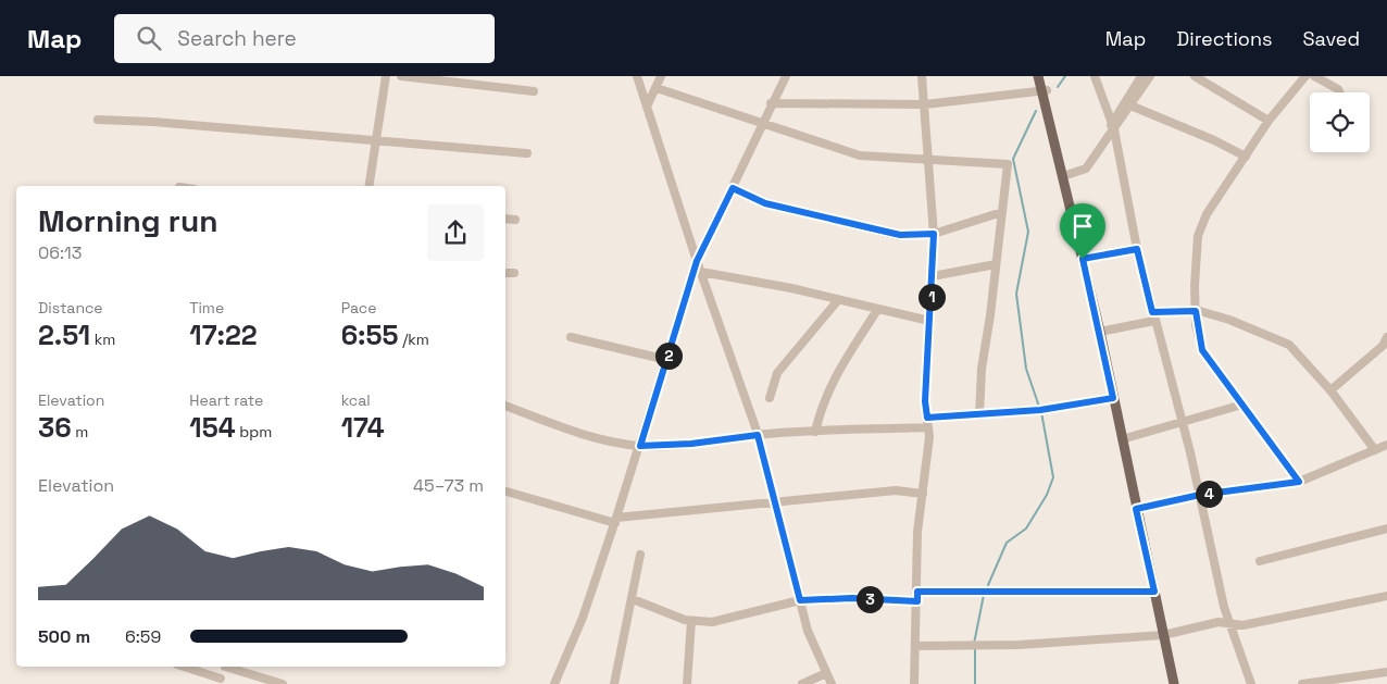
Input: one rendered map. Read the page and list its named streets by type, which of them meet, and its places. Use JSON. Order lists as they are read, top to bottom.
{
  "page": {
    "header": "Map",
    "search": "Search here",
    "nav": ["Map", "Directions", "Saved"],
    "heading": ["Morning run", "06:13"],
    "stats": [
      ["Distance", "2.51 km"],
      ["Time", "17:22"],
      ["Pace", "6:55 /km"],
      ["Elevation", "36 m"],
      ["Heart rate", "154 bpm"],
      ["kcal", "174"]
    ],
    "pins": [
      "1",
      "2",
      "4",
      "3"
    ],
    "chart": ["Elevation", "45–73 m"],
    "list": [
      {
        "name": "500 m",
        "note": "6:59"
      }
    ]
  }
}
